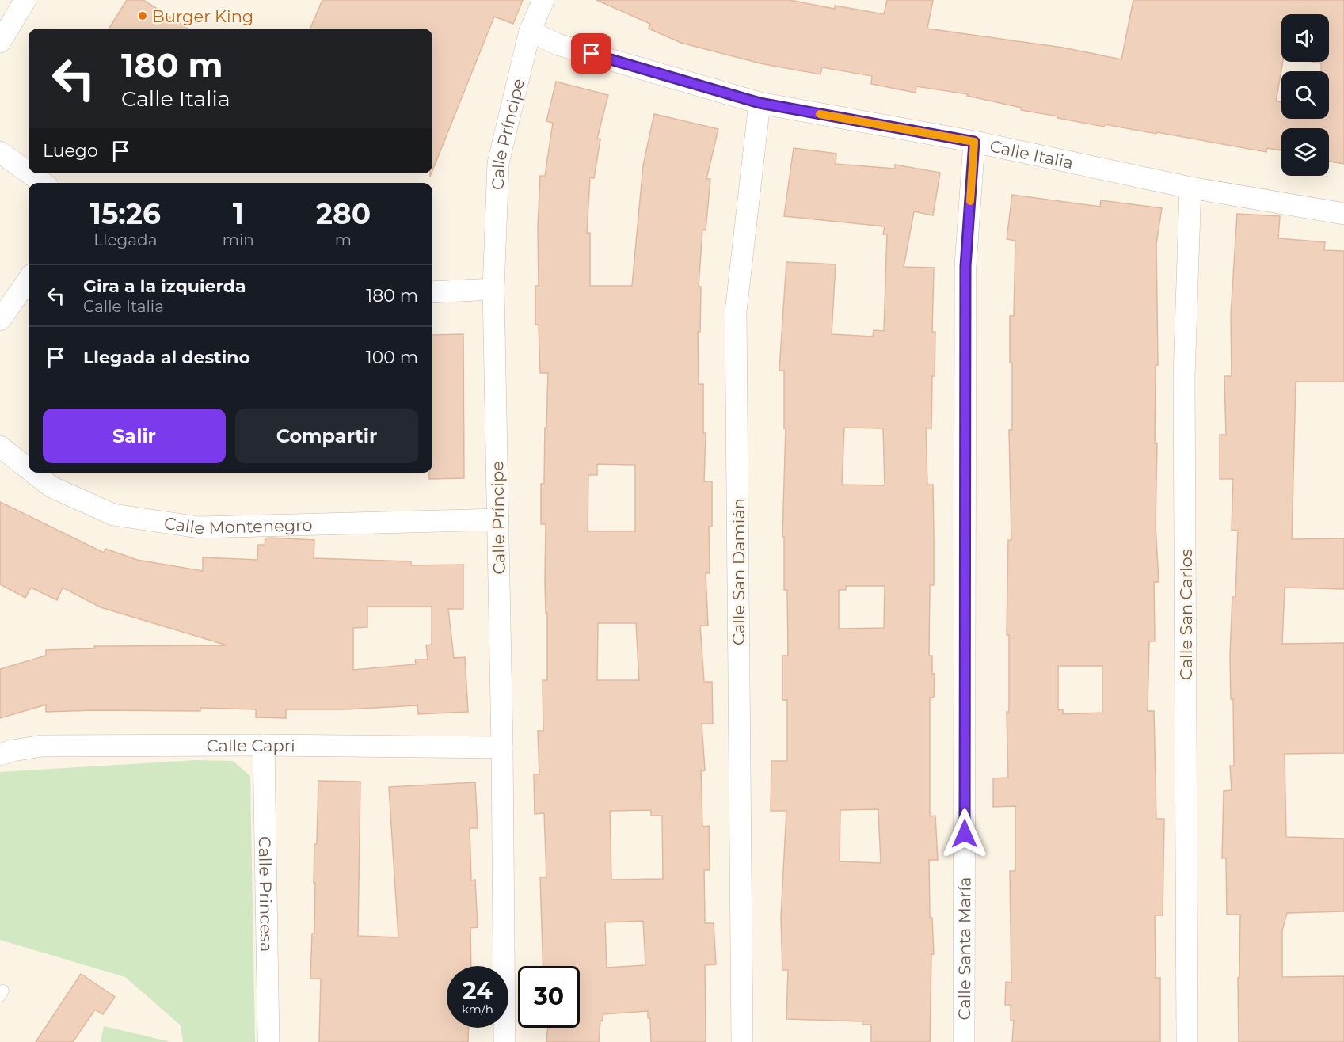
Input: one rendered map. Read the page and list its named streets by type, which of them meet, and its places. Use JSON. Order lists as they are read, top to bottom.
{
  "streets": {
    "street": [
      "Calle Príncipe",
      "Calle Italia",
      "Calle Montenegro",
      "Calle San Damián",
      "Calle San Carlos",
      "Calle Capri",
      "Calle Princesa",
      "Calle Santa María"
    ]
  },
  "crossings": [
    ["Calle Príncipe", "Calle Italia"],
    ["Calle Príncipe", "Calle Montenegro"],
    ["Calle Príncipe", "Calle Capri"],
    ["Calle Italia", "Calle San Damián"],
    ["Calle Italia", "Calle San Carlos"],
    ["Calle Italia", "Calle Santa María"],
    ["Calle Capri", "Calle Princesa"]
  ],
  "places": ["Burger King"],
  "page": {
    "turn": ["180 m", "Calle Italia"],
    "then": "Luego",
    "eta": [
      "15:26",
      "Llegada",
      "1",
      "min",
      "280",
      "m"
    ],
    "list": [
      {
        "name": "Gira a la izquierda",
        "note": "Calle Italia",
        "value": "180 m"
      },
      {
        "name": "Llegada al destino",
        "value": "100 m"
      }
    ],
    "buttons": ["Salir", "Compartir"],
    "speed": "24 km/h",
    "limit": "30"
  }
}
